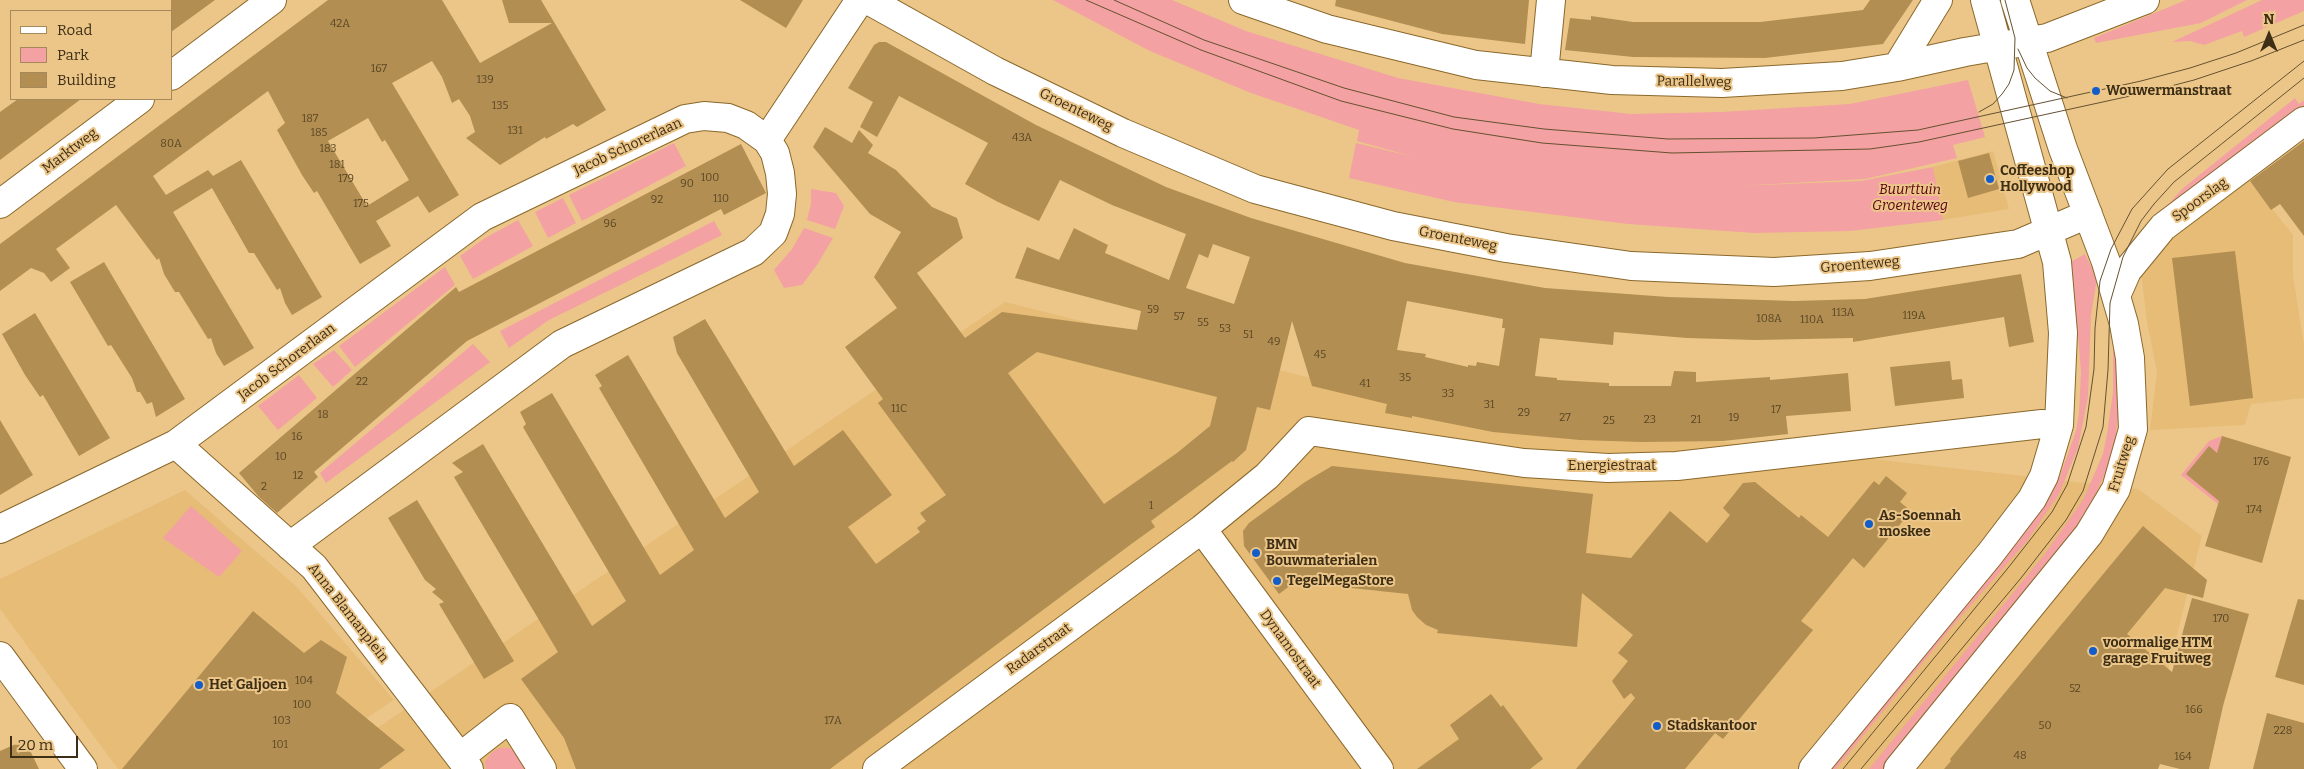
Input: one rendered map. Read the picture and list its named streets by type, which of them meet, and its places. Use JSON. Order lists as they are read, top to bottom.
{
  "streets": {
    "street": [
      "Parallelweg",
      "Groenteweg",
      "Jacob Schorerlaan",
      "Marktweg",
      "Spoorslag",
      "Fruitweg",
      "Energiestraat",
      "Anna Blamanplein",
      "Radarstraat",
      "Dynamostraat"
    ]
  },
  "crossings": [
    ["Parallelweg", "Fruitweg"],
    ["Groenteweg", "Fruitweg"],
    ["Jacob Schorerlaan", "Anna Blamanplein"],
    ["Spoorslag", "Fruitweg"],
    ["Energiestraat", "Radarstraat"],
    ["Energiestraat", "Dynamostraat"],
    ["Radarstraat", "Dynamostraat"]
  ],
  "parks": ["Buurttuin Groenteweg"],
  "places": [
    "Wouwermanstraat",
    "Coffeeshop Hollywood",
    "As-Soennah moskee",
    "BMN Bouwmaterialen",
    "TegelMegaStore",
    "voormalige HTM garage Fruitweg",
    "Het Galjoen",
    "Stadskantoor"
  ],
  "house_numbers": [
    "42A",
    "167",
    "139",
    "135",
    "187",
    "131",
    "185",
    "43A",
    "80A",
    "183",
    "181",
    "100",
    "179",
    "90",
    "110",
    "92",
    "175",
    "96",
    "59",
    "113A",
    "119A",
    "57",
    "108A",
    "110A",
    "55",
    "53",
    "51",
    "49",
    "45",
    "35",
    "22",
    "41",
    "33",
    "31",
    "11C",
    "17",
    "29",
    "18",
    "27",
    "19",
    "23",
    "21",
    "25",
    "16",
    "10",
    "176",
    "12",
    "2",
    "1",
    "174",
    "170",
    "104",
    "52",
    "100",
    "166",
    "103",
    "17A",
    "50",
    "228",
    "101",
    "48",
    "164"
  ],
  "legend": ["Road", "Park", "Building"],
  "scale_bar": "20 m",
  "north": "top"
}
